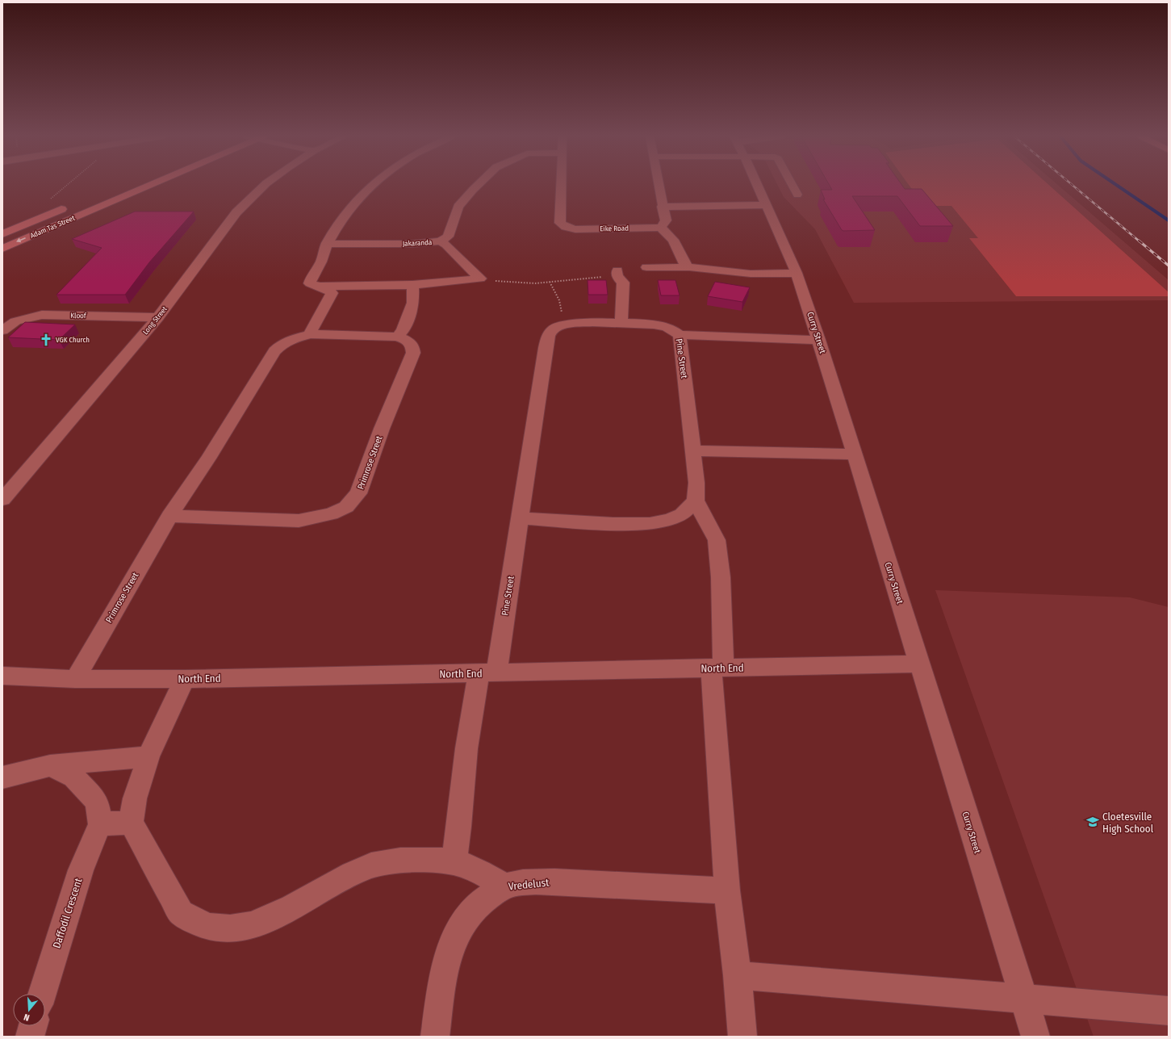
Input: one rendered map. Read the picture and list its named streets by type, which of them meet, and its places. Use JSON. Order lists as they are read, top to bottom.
{
  "streets": {
    "main road": ["Adam Tas Street"],
    "street": [
      "Eike Road",
      "Jakaranda",
      "Kloof",
      "Long Street",
      "Curry Street",
      "Pine Street",
      "Primrose Street",
      "North End",
      "Vredelust",
      "Daffodil Crescent"
    ]
  },
  "crossings": [
    ["Kloof", "Long Street"],
    ["Curry Street", "North End"],
    ["Pine Street", "North End"],
    ["Primrose Street", "North End"]
  ],
  "places": {
    "church": ["VGK Church"],
    "school or university": ["Cloetesville High School"]
  },
  "north": "bottom"
}
